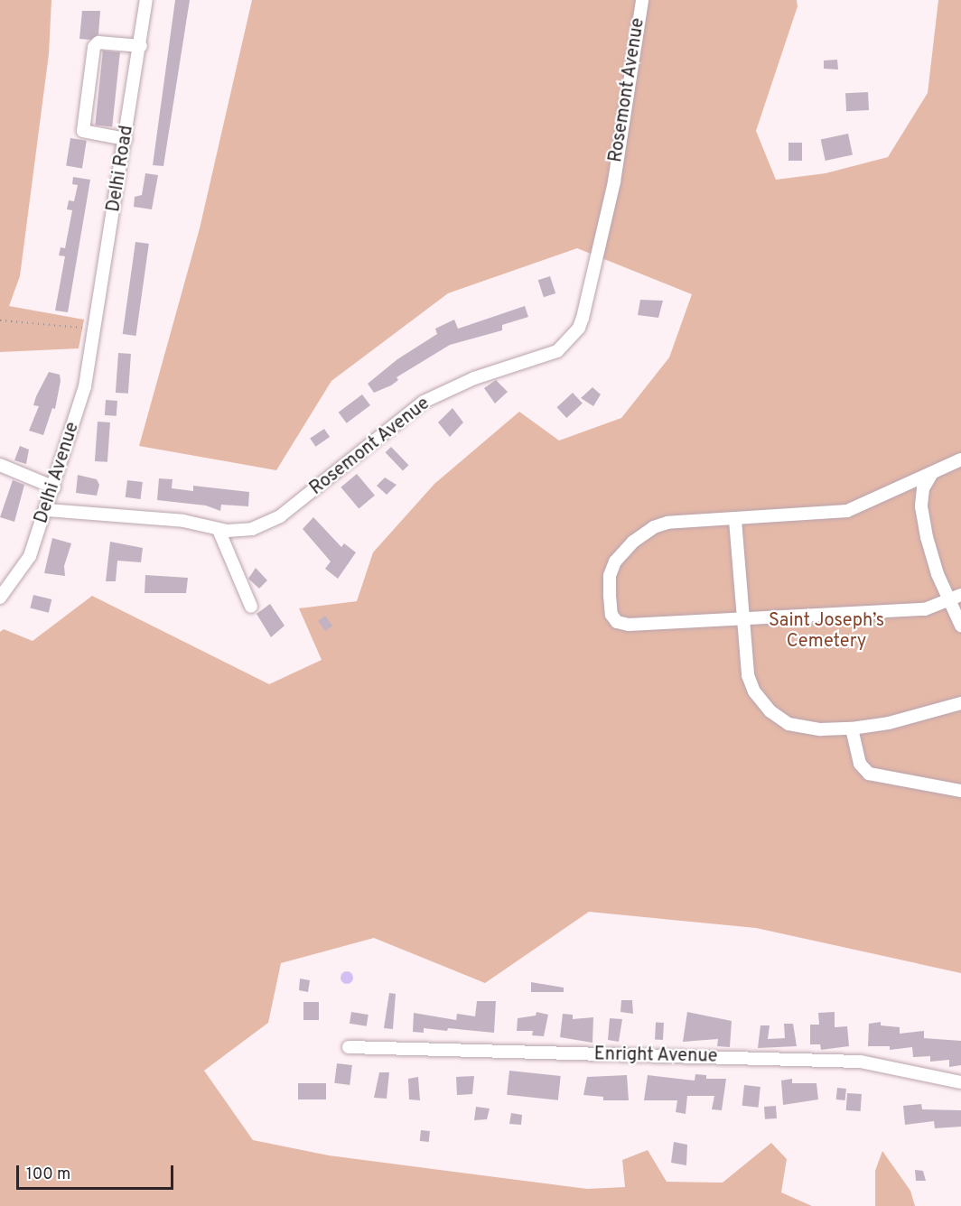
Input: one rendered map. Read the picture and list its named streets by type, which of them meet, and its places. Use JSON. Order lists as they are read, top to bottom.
{
  "streets": {
    "street": [
      "Rosemont Avenue",
      "Delhi Road",
      "Delhi Avenue",
      "Enright Avenue"
    ]
  },
  "crossings": [
    ["Rosemont Avenue", "Delhi Avenue"],
    ["Delhi Road", "Delhi Avenue"]
  ],
  "parks": ["Saint Joseph’s Cemetery"],
  "scale_bar": "100 m"
}
